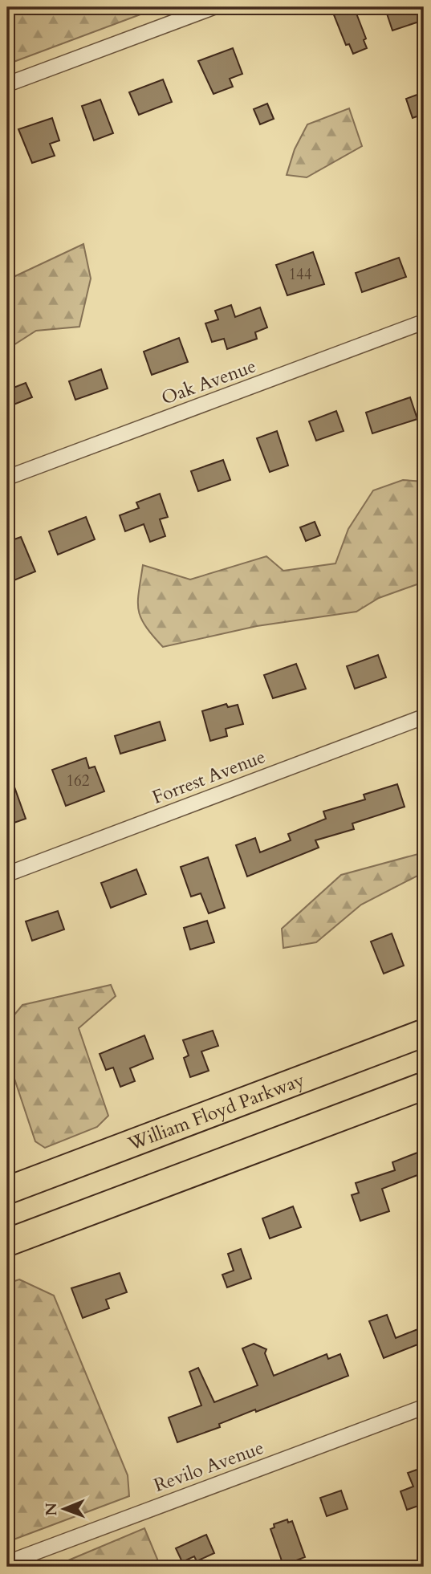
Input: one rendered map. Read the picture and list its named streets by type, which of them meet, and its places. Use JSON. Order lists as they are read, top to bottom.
{
  "streets": {
    "highway": ["William Floyd Parkway"],
    "street": ["Oak Avenue", "Forrest Avenue", "Revilo Avenue"]
  },
  "house_numbers": ["144", "162"],
  "north": "left"
}
